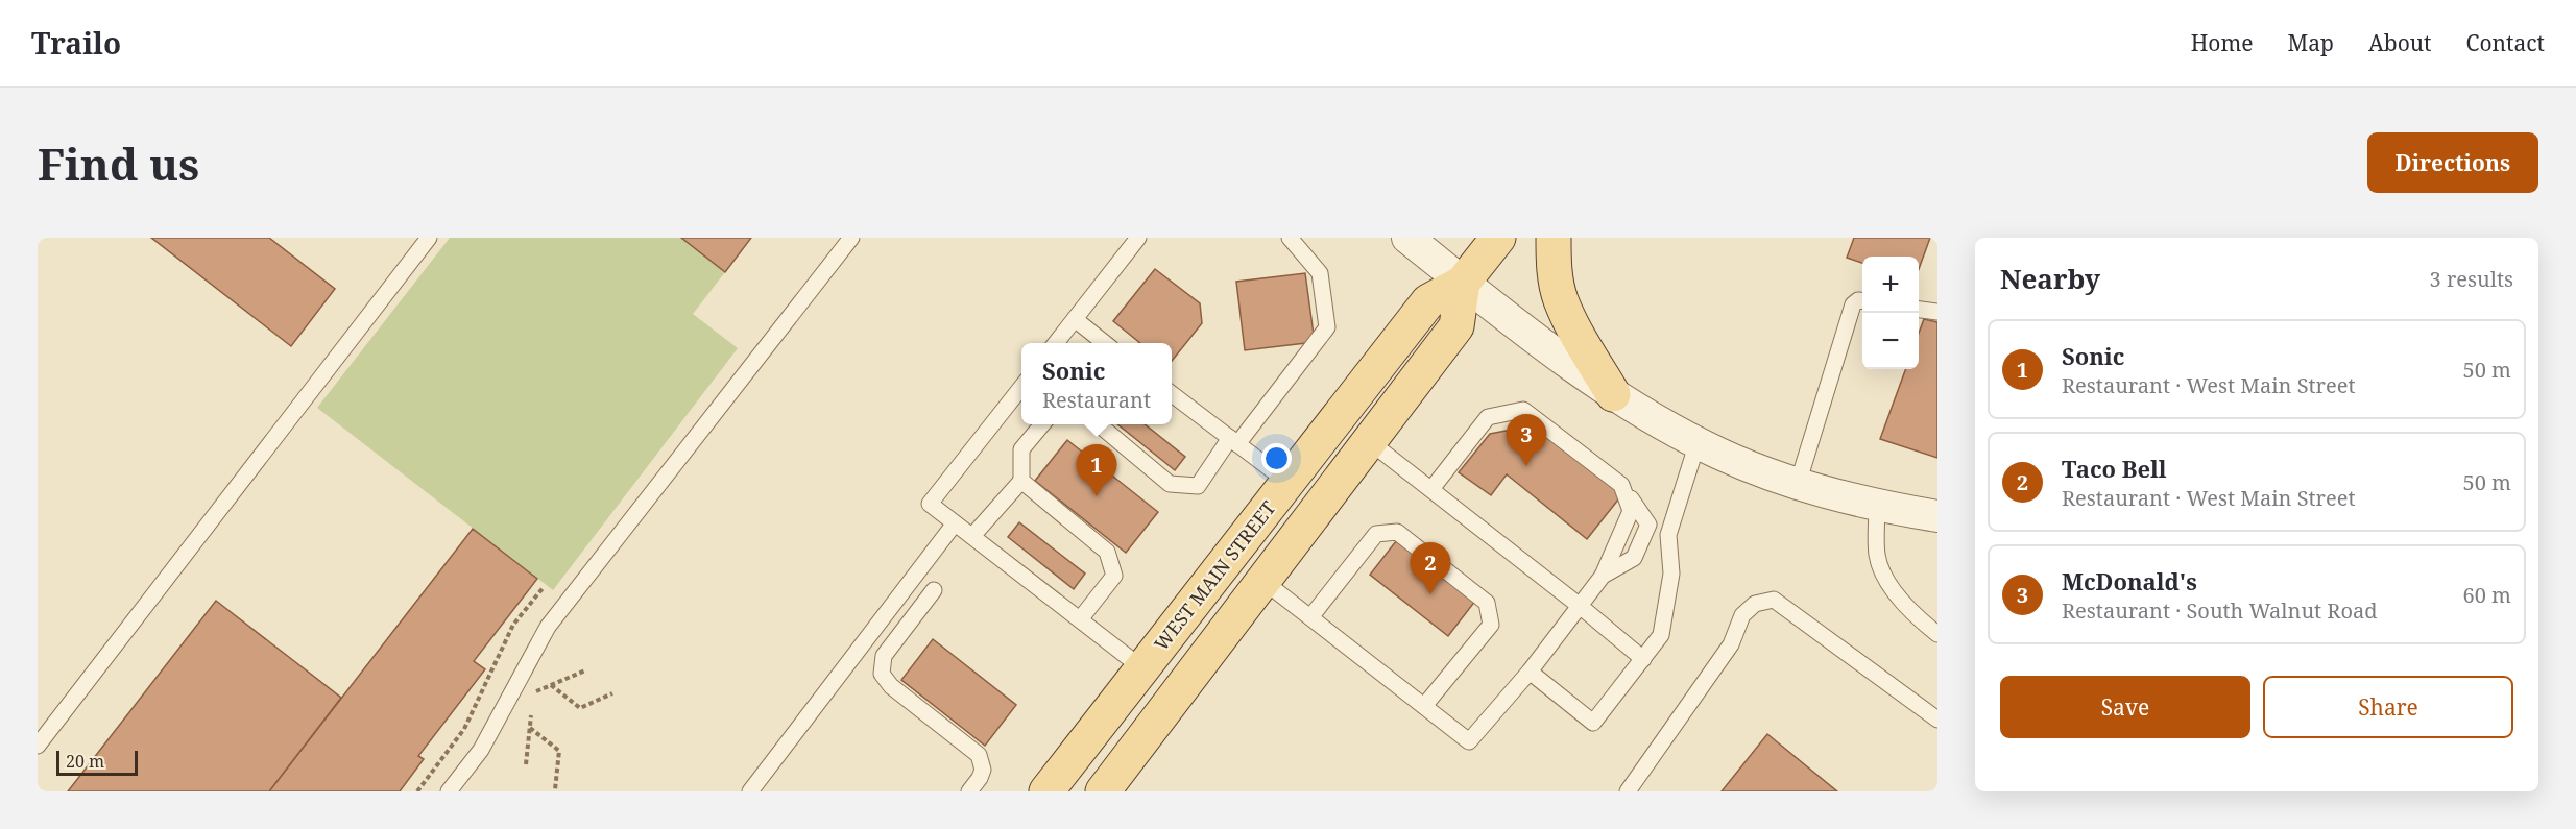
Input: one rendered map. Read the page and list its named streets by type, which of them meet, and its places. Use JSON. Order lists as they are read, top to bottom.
{
  "streets": {
    "main road": ["WEST MAIN STREET"]
  },
  "scale_bar": "20 m",
  "page": {
    "header": "Trailo",
    "nav": [
      "Home",
      "Map",
      "About",
      "Contact"
    ],
    "buttons": [
      "Directions",
      ["Save", "Share"]
    ],
    "title": "Find us",
    "heading": ["Nearby", "3 results"],
    "map_buttons": ["+", "−"],
    "list": [
      {
        "mark": "1",
        "name": "Sonic",
        "note": "Restaurant · West Main Street",
        "value": "50 m"
      },
      {
        "mark": "2",
        "name": "Taco Bell",
        "note": "Restaurant · West Main Street",
        "value": "50 m"
      },
      {
        "mark": "3",
        "name": "McDonald's",
        "note": "Restaurant · South Walnut Road",
        "value": "60 m"
      }
    ],
    "popup": ["Sonic", "Restaurant"],
    "pins": ["3", "1", "2"],
    "scale": "20 m"
  }
}
